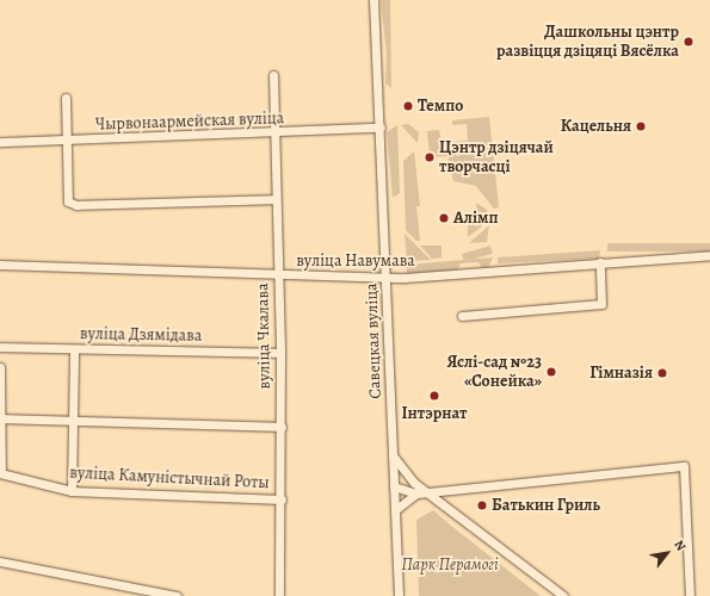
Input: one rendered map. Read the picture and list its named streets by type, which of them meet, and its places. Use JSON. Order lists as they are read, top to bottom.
{
  "streets": {
    "street": [
      "Чырвонаармейская вуліца",
      "вуліца Навумава",
      "вуліца Дзямідава",
      "вуліца Чкалава",
      "Савецкая вуліца",
      "вуліца Камуністычнай Роты"
    ]
  },
  "crossings": [
    ["Чырвонаармейская вуліца", "вуліца Чкалава"],
    ["Чырвонаармейская вуліца", "Савецкая вуліца"],
    ["вуліца Навумава", "вуліца Чкалава"],
    ["вуліца Навумава", "Савецкая вуліца"],
    ["вуліца Дзямідава", "вуліца Чкалава"],
    ["вуліца Чкалава", "вуліца Камуністычнай Роты"]
  ],
  "parks": ["Парк Перамогі"],
  "places": [
    "Дашкольны цэнтр развіцця дзіцяці Вясёлка",
    "Темпо",
    "Кацельня",
    "Цэнтр дзіцячай творчасці",
    "Алімп",
    "Яслі-сад №23 «Сонейка»",
    "Гімназія",
    "Інтэрнат",
    "Батькин Гриль"
  ],
  "north": "top right"
}
